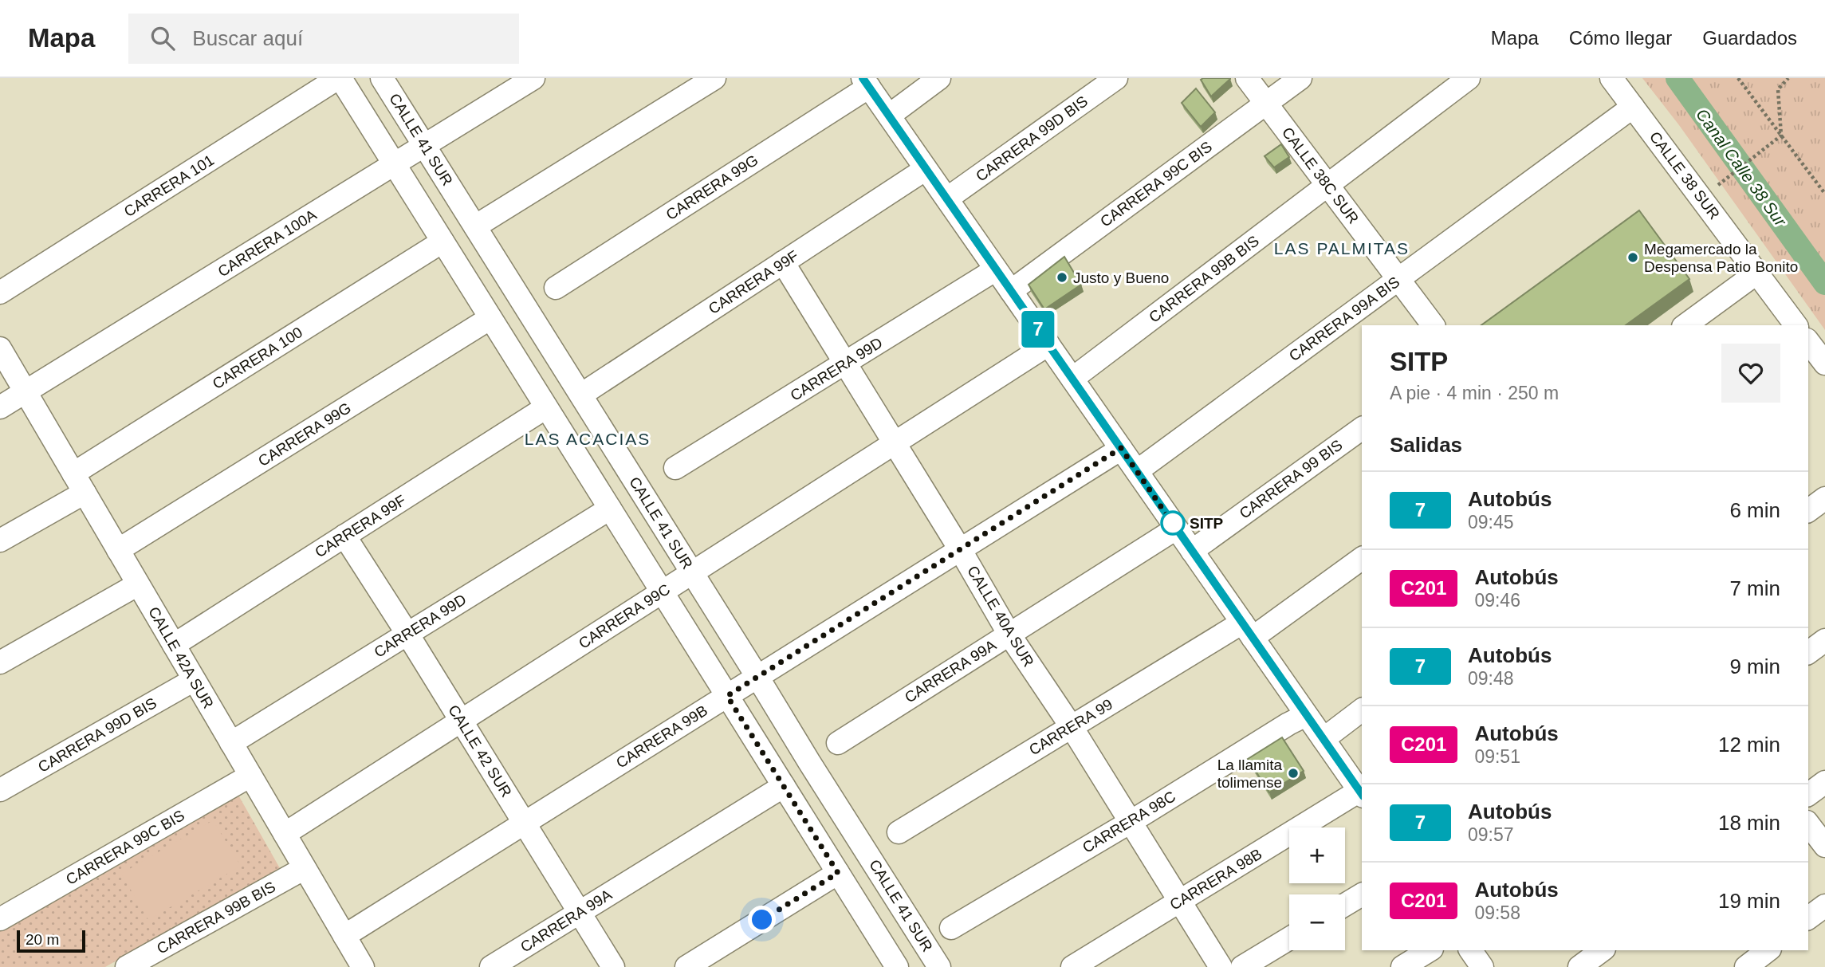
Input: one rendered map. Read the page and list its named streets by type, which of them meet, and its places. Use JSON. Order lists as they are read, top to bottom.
{
  "streets": {
    "street": [
      "CARRERA 99D BIS",
      "CALLE 41 SUR",
      "CALLE 38C SUR",
      "CALLE 38 SUR",
      "CARRERA 99C BIS",
      "CARRERA 101",
      "CARRERA 99G",
      "CARRERA 100A",
      "CARRERA 99B BIS",
      "CARRERA 99F",
      "CARRERA 99A BIS",
      "CARRERA 100",
      "CARRERA 99D",
      "CARRERA 99 BIS",
      "CARRERA 99C",
      "CALLE 40A SUR",
      "CALLE 42A SUR",
      "CARRERA 99A",
      "CARRERA 99",
      "CARRERA 99B",
      "CALLE 42 SUR",
      "CARRERA 98C",
      "CARRERA 98B"
    ]
  },
  "crossings": [
    ["CARRERA 99D BIS", "CALLE 42A SUR"],
    ["CALLE 41 SUR", "CARRERA 100A"],
    ["CALLE 41 SUR", "CARRERA 99F"],
    ["CALLE 41 SUR", "CARRERA 99C"],
    ["CALLE 41 SUR", "CARRERA 99B"],
    ["CALLE 38C SUR", "CARRERA 99C BIS"],
    ["CALLE 38C SUR", "CARRERA 99B BIS"],
    ["CALLE 38C SUR", "CARRERA 99A BIS"],
    ["CALLE 38 SUR", "CARRERA 99A BIS"],
    ["CARRERA 99C BIS", "CALLE 42A SUR"],
    ["CARRERA 99G", "CALLE 42A SUR"],
    ["CARRERA 100A", "CALLE 42A SUR"],
    ["CARRERA 99B BIS", "CALLE 42A SUR"],
    ["CARRERA 99F", "CALLE 40A SUR"],
    ["CARRERA 99F", "CALLE 42A SUR"],
    ["CARRERA 99F", "CALLE 42 SUR"],
    ["CARRERA 100", "CALLE 42A SUR"],
    ["CARRERA 99D", "CALLE 40A SUR"],
    ["CARRERA 99D", "CALLE 42A SUR"],
    ["CARRERA 99D", "CALLE 42 SUR"],
    ["CARRERA 99C", "CALLE 40A SUR"],
    ["CARRERA 99C", "CALLE 42A SUR"],
    ["CARRERA 99C", "CALLE 42 SUR"],
    ["CALLE 40A SUR", "CARRERA 99A"],
    ["CALLE 40A SUR", "CARRERA 99"],
    ["CALLE 40A SUR", "CARRERA 99B"],
    ["CALLE 40A SUR", "CARRERA 98C"],
    ["CALLE 40A SUR", "CARRERA 98B"],
    ["CALLE 42A SUR", "CARRERA 99B"],
    ["CARRERA 99A", "CALLE 42 SUR"],
    ["CARRERA 99B", "CALLE 42 SUR"]
  ],
  "districts": ["LAS PALMITAS", "LAS ACACIAS"],
  "water": ["Canal Calle 38 Sur"],
  "places": [
    "Megamercado la Despensa Patio Bonito",
    "Justo y Bueno",
    "SITP",
    "La llamita tolimense"
  ],
  "lines": ["bus line 7"],
  "scale_bar": "20 m",
  "page": {
    "header": "Mapa",
    "search": "Buscar aquí",
    "nav": ["Mapa", "Cómo llegar", "Guardados"],
    "on_map": "7",
    "heading": [
      ["SITP", "A pie · 4 min · 250 m"],
      "Salidas"
    ],
    "list": [
      {
        "mark": "7",
        "name": "Autobús",
        "note": "09:45",
        "value": "6 min"
      },
      {
        "mark": "C201",
        "name": "Autobús",
        "note": "09:46",
        "value": "7 min"
      },
      {
        "mark": "7",
        "name": "Autobús",
        "note": "09:48",
        "value": "9 min"
      },
      {
        "mark": "C201",
        "name": "Autobús",
        "note": "09:51",
        "value": "12 min"
      },
      {
        "mark": "7",
        "name": "Autobús",
        "note": "09:57",
        "value": "18 min"
      },
      {
        "mark": "C201",
        "name": "Autobús",
        "note": "09:58",
        "value": "19 min"
      }
    ],
    "map_buttons": ["+", "−"],
    "scale": "20 m"
  }
}
